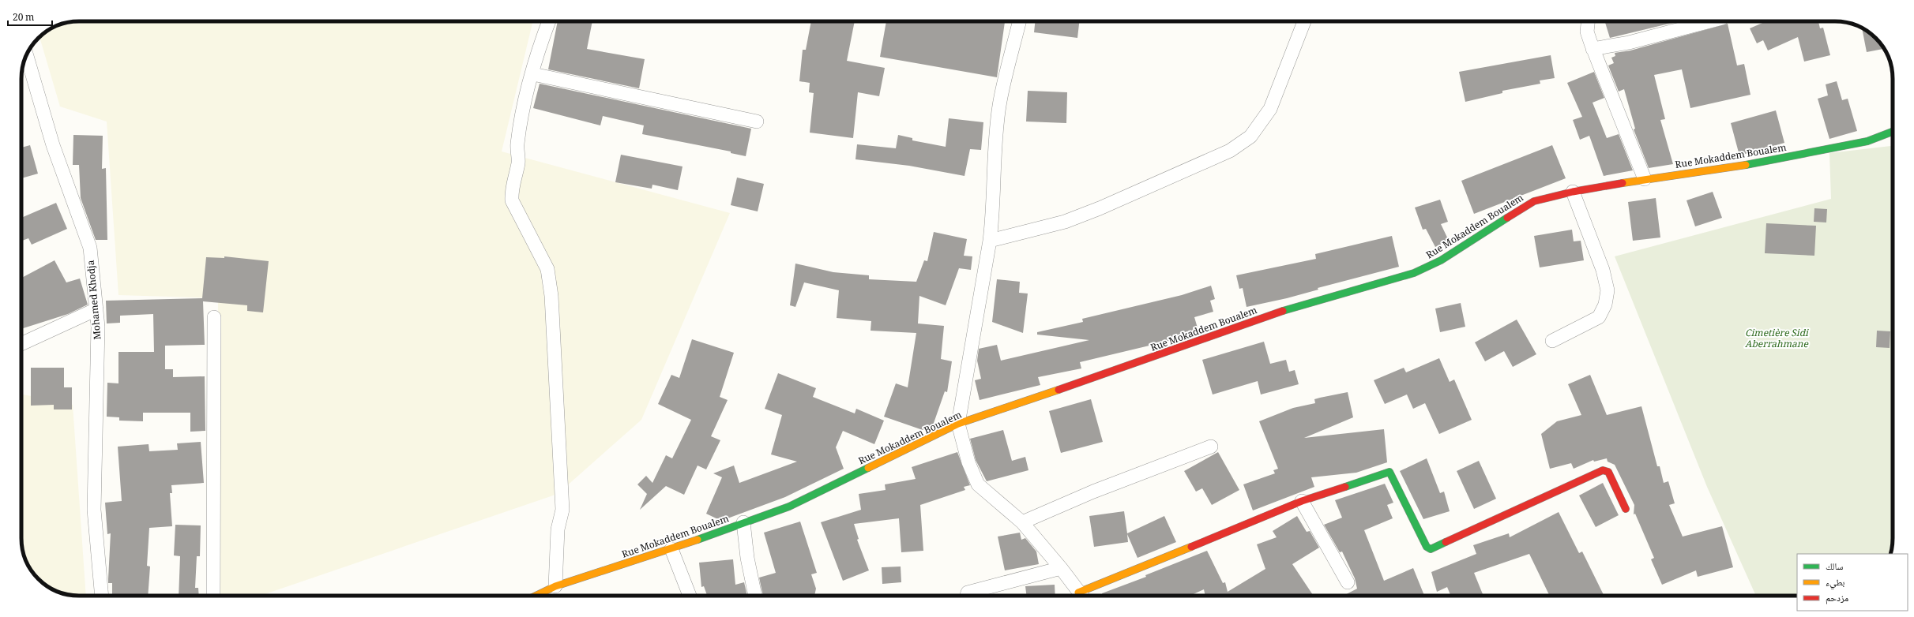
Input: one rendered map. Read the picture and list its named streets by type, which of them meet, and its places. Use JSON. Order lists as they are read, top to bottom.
{
  "streets": {
    "street": ["Rue Mokaddem Boualem", "Mohamed Khodja"]
  },
  "parks": ["Cimetière Sidi Aberrahmane"],
  "legend": ["سالك", "بطيء", "مزدحم"],
  "scale_bar": "20 m"
}
